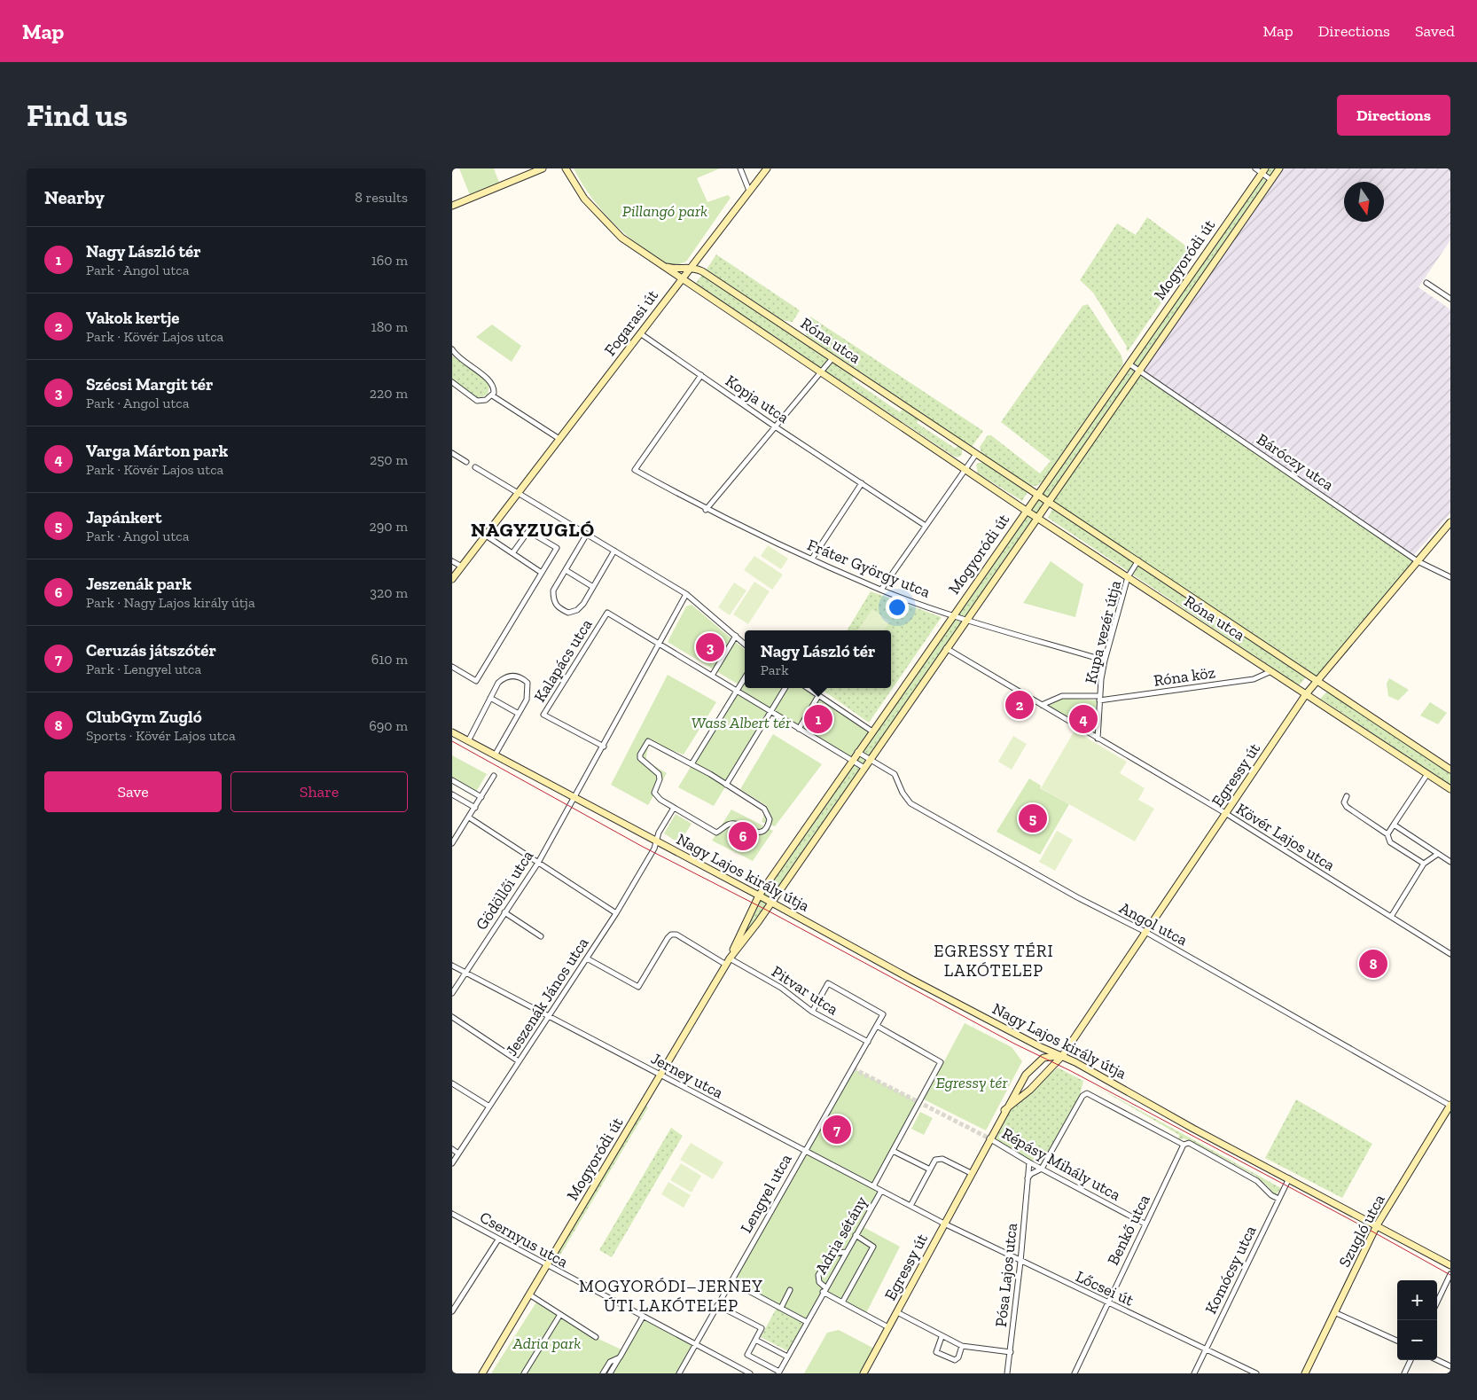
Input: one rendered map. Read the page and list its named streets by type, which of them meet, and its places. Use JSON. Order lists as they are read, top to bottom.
{
  "streets": {
    "street": [
      "Mogyoródi út",
      "Fogarasi út",
      "Róna utca",
      "Kopja utca",
      "Báróczy utca",
      "Fráter György utca",
      "Kupa vezér útja",
      "Kalapács utca",
      "Róna köz",
      "Egressy út",
      "Kövér Lajos utca",
      "Nagy Lajos király útja",
      "Gödöllői utca",
      "Angol utca",
      "Pitvar utca",
      "Jeszenák János utca",
      "Jerney utca",
      "Répásy Mihály utca",
      "Lengyel utca",
      "Benkő utca",
      "Szugló utca",
      "Adria sétány",
      "Csernyus utca",
      "Komócsy utca",
      "Pósa Lajos utca",
      "Lőcsei út"
    ]
  },
  "crossings": [
    ["Mogyoródi út", "Róna utca"],
    ["Mogyoródi út", "Báróczy utca"],
    ["Mogyoródi út", "Fráter György utca"],
    ["Mogyoródi út", "Kövér Lajos utca"],
    ["Mogyoródi út", "Nagy Lajos király útja"],
    ["Mogyoródi út", "Angol utca"],
    ["Mogyoródi út", "Pitvar utca"],
    ["Mogyoródi út", "Jerney utca"],
    ["Mogyoródi út", "Csernyus utca"],
    ["Fogarasi út", "Róna utca"],
    ["Fogarasi út", "Kopja utca"],
    ["Róna utca", "Kupa vezér útja"],
    ["Róna utca", "Róna köz"],
    ["Róna utca", "Egressy út"],
    ["Kopja utca", "Fráter György utca"],
    ["Báróczy utca", "Egressy út"],
    ["Fráter György utca", "Kupa vezér útja"],
    ["Kupa vezér útja", "Róna köz"],
    ["Kupa vezér útja", "Kövér Lajos utca"],
    ["Róna köz", "Kövér Lajos utca"],
    ["Egressy út", "Kövér Lajos utca"],
    ["Egressy út", "Nagy Lajos király útja"],
    ["Egressy út", "Angol utca"],
    ["Egressy út", "Jerney utca"],
    ["Egressy út", "Répásy Mihály utca"],
    ["Egressy út", "Adria sétány"],
    ["Egressy út", "Lőcsei út"],
    ["Nagy Lajos király útja", "Gödöllői utca"],
    ["Nagy Lajos király útja", "Jeszenák János utca"],
    ["Nagy Lajos király útja", "Szugló utca"],
    ["Nagy Lajos király útja", "Komócsy utca"],
    ["Gödöllői utca", "Jerney utca"],
    ["Angol utca", "Szugló utca"],
    ["Pitvar utca", "Lengyel utca"],
    ["Jeszenák János utca", "Jerney utca"],
    ["Jerney utca", "Lengyel utca"],
    ["Jerney utca", "Adria sétány"],
    ["Jerney utca", "Lőcsei út"],
    ["Répásy Mihály utca", "Benkő utca"],
    ["Répásy Mihály utca", "Pósa Lajos utca"],
    ["Lengyel utca", "Adria sétány"],
    ["Lengyel utca", "Csernyus utca"],
    ["Benkő utca", "Lőcsei út"],
    ["Komócsy utca", "Lőcsei út"],
    ["Pósa Lajos utca", "Lőcsei út"]
  ],
  "districts": ["NAGYZUGLÓ", "EGRESSY TÉRI LAKÓTELEP", "MOGYORÓDI–JERNEY ÚTI LAKÓTELEP"],
  "parks": [
    "Pillangó park",
    "Wass Albert tér",
    "Egressy tér",
    "Adria park"
  ],
  "north": "bottom",
  "page": {
    "header": "Map",
    "nav": ["Map", "Directions", "Saved"],
    "buttons": [
      "Directions",
      ["Save", "Share"]
    ],
    "title": "Find us",
    "heading": ["Nearby", "8 results"],
    "list": [
      {
        "mark": "1",
        "name": "Nagy László tér",
        "note": "Park · Angol utca",
        "value": "160 m"
      },
      {
        "mark": "2",
        "name": "Vakok kertje",
        "note": "Park · Kövér Lajos utca",
        "value": "180 m"
      },
      {
        "mark": "3",
        "name": "Szécsi Margit tér",
        "note": "Park · Angol utca",
        "value": "220 m"
      },
      {
        "mark": "4",
        "name": "Varga Márton park",
        "note": "Park · Kövér Lajos utca",
        "value": "250 m"
      },
      {
        "mark": "5",
        "name": "Japánkert",
        "note": "Park · Angol utca",
        "value": "290 m"
      },
      {
        "mark": "6",
        "name": "Jeszenák park",
        "note": "Park · Nagy Lajos király útja",
        "value": "320 m"
      },
      {
        "mark": "7",
        "name": "Ceruzás játszótér",
        "note": "Park · Lengyel utca",
        "value": "610 m"
      },
      {
        "mark": "8",
        "name": "ClubGym Zugló",
        "note": "Sports · Kövér Lajos utca",
        "value": "690 m"
      }
    ],
    "popup": ["Nagy László tér", "Park"],
    "pins": [
      "3",
      "2",
      "1",
      "4",
      "5",
      "6",
      "8",
      "7"
    ],
    "map_buttons": ["+", "−"]
  }
}
